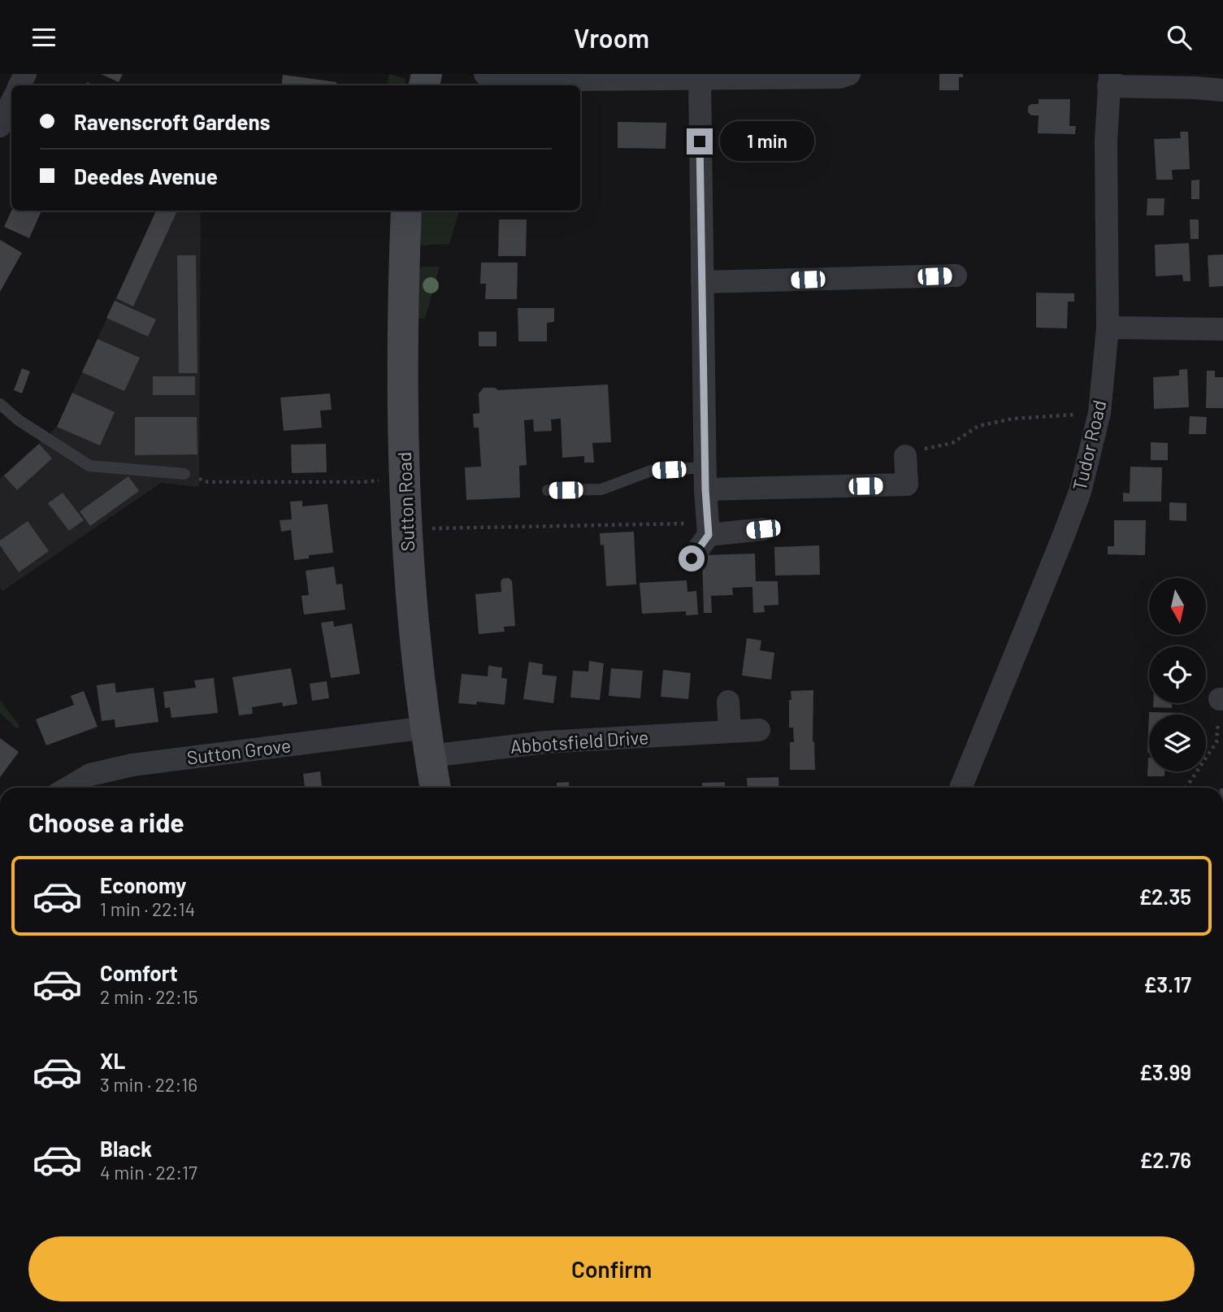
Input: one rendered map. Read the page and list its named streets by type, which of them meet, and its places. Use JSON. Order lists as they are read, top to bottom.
{
  "streets": {
    "street": [
      "Tudor Road",
      "Sutton Road",
      "Abbotsfield Drive",
      "Sutton Grove"
    ]
  },
  "crossings": [
    ["Sutton Road", "Abbotsfield Drive"],
    ["Sutton Road", "Sutton Grove"],
    ["Abbotsfield Drive", "Sutton Grove"]
  ],
  "north": "bottom",
  "page": {
    "header": "Vroom",
    "banner": ["Ravenscroft Gardens", "Deedes Avenue"],
    "bubble": "1 min",
    "heading": "Choose a ride",
    "list": [
      {
        "name": "Economy",
        "note": "1 min · 22:14",
        "value": "£2.35"
      },
      {
        "name": "Comfort",
        "note": "2 min · 22:15",
        "value": "£3.17"
      },
      {
        "name": "XL",
        "note": "3 min · 22:16",
        "value": "£3.99"
      },
      {
        "name": "Black",
        "note": "4 min · 22:17",
        "value": "£2.76"
      }
    ],
    "buttons": "Confirm"
  }
}
